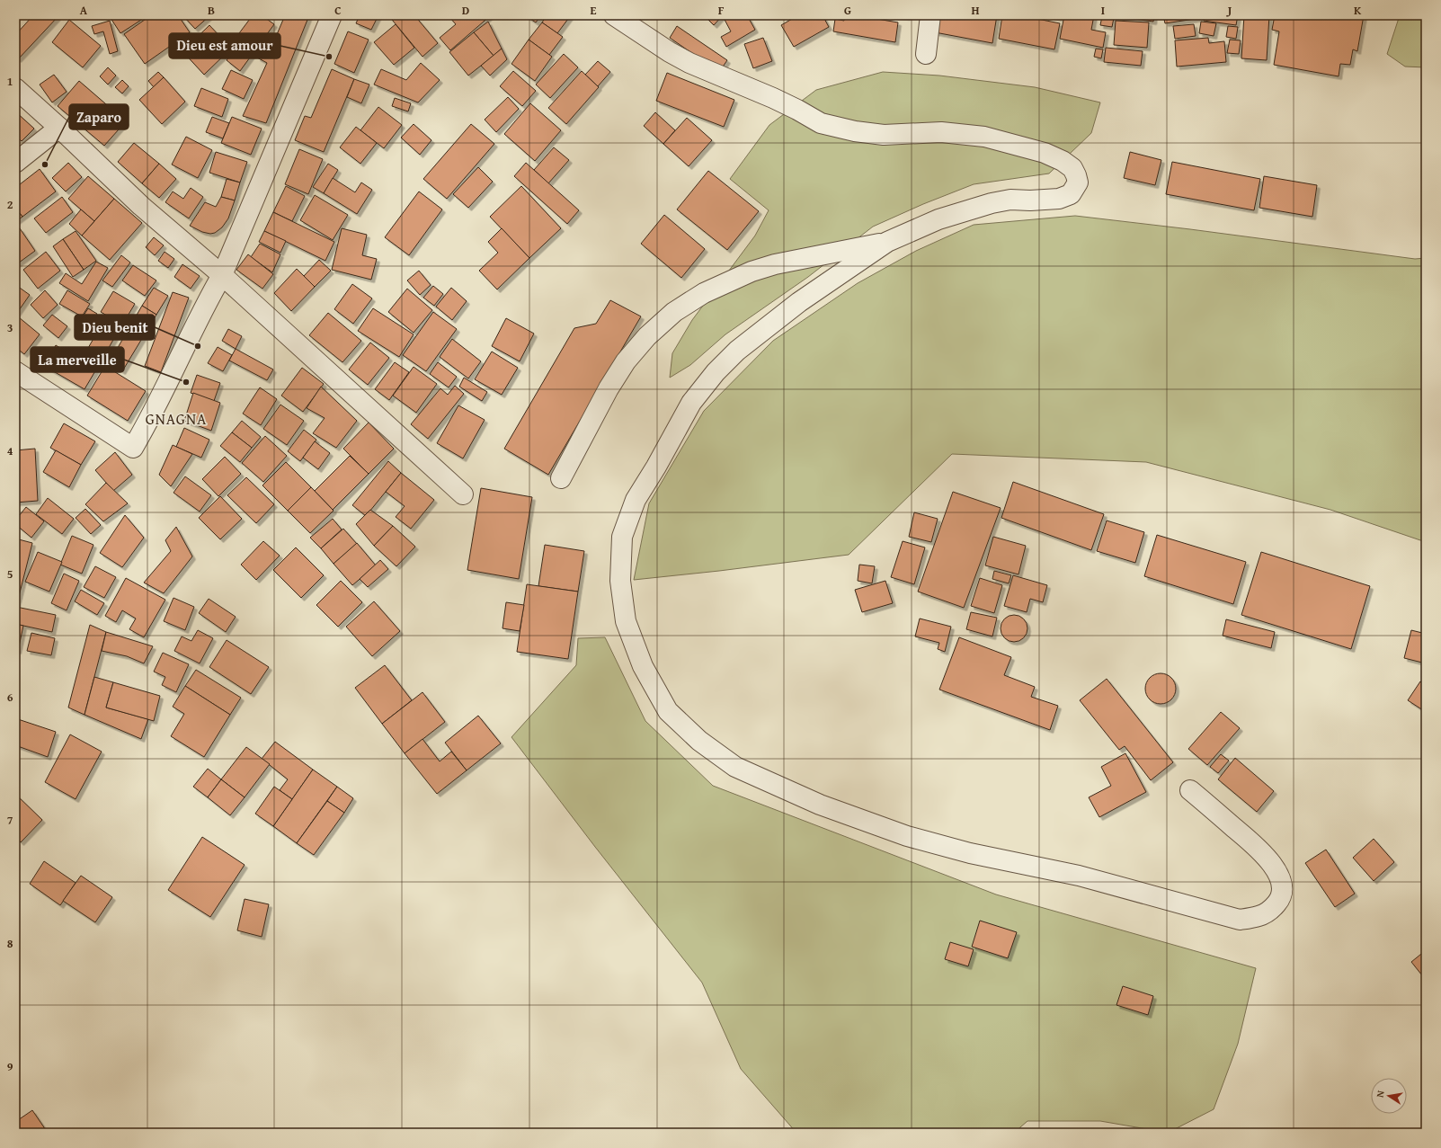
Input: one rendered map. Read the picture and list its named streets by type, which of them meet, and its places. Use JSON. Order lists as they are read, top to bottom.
{
  "districts": ["GNAGNA"],
  "places": [
    "Dieu est amour",
    "Zaparo",
    "Dieu benit",
    "La merveille"
  ],
  "north": "left",
  "grid": {
    "columns": [
      "A",
      "B",
      "C",
      "D",
      "E",
      "F",
      "G",
      "H",
      "I",
      "J",
      "K"
    ],
    "rows": [
      "1",
      "2",
      "3",
      "4",
      "5",
      "6",
      "7",
      "8",
      "9"
    ]
  }
}
